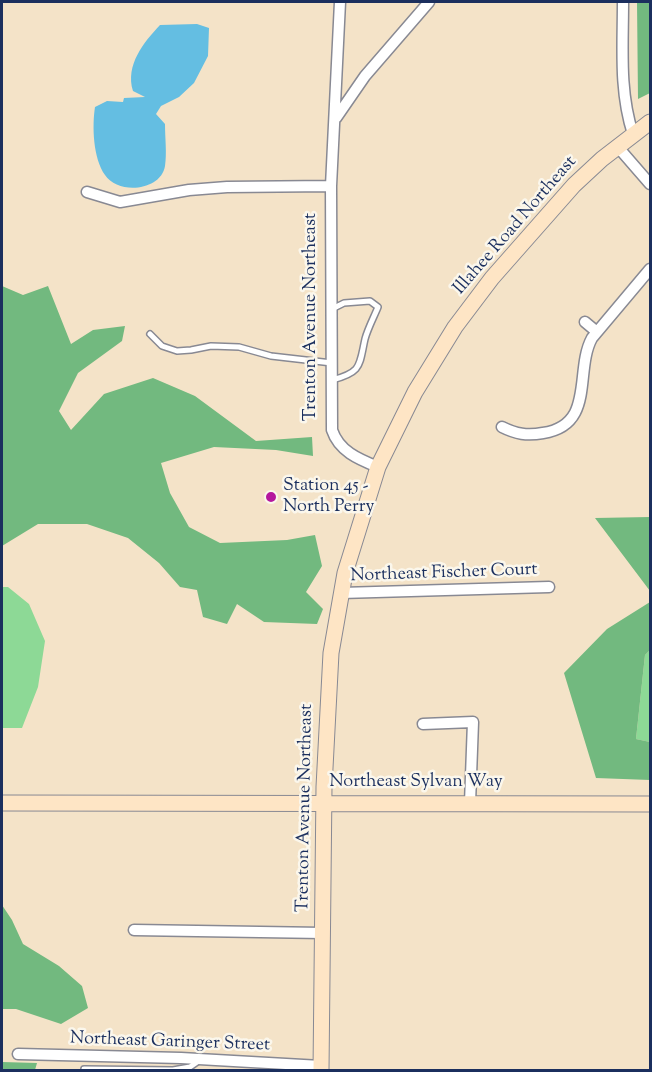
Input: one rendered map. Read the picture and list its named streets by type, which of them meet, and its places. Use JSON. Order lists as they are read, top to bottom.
{
  "streets": {
    "main road": ["Illahee Road Northeast", "Trenton Avenue Northeast", "Northeast Sylvan Way"],
    "street": ["Northeast Fischer Court", "Northeast Garinger Street"]
  },
  "crossings": [
    ["Illahee Road Northeast", "Trenton Avenue Northeast"],
    ["Trenton Avenue Northeast", "Northeast Fischer Court"],
    ["Trenton Avenue Northeast", "Northeast Sylvan Way"],
    ["Trenton Avenue Northeast", "Northeast Garinger Street"]
  ],
  "places": ["Station 45 - North Perry"]
}
